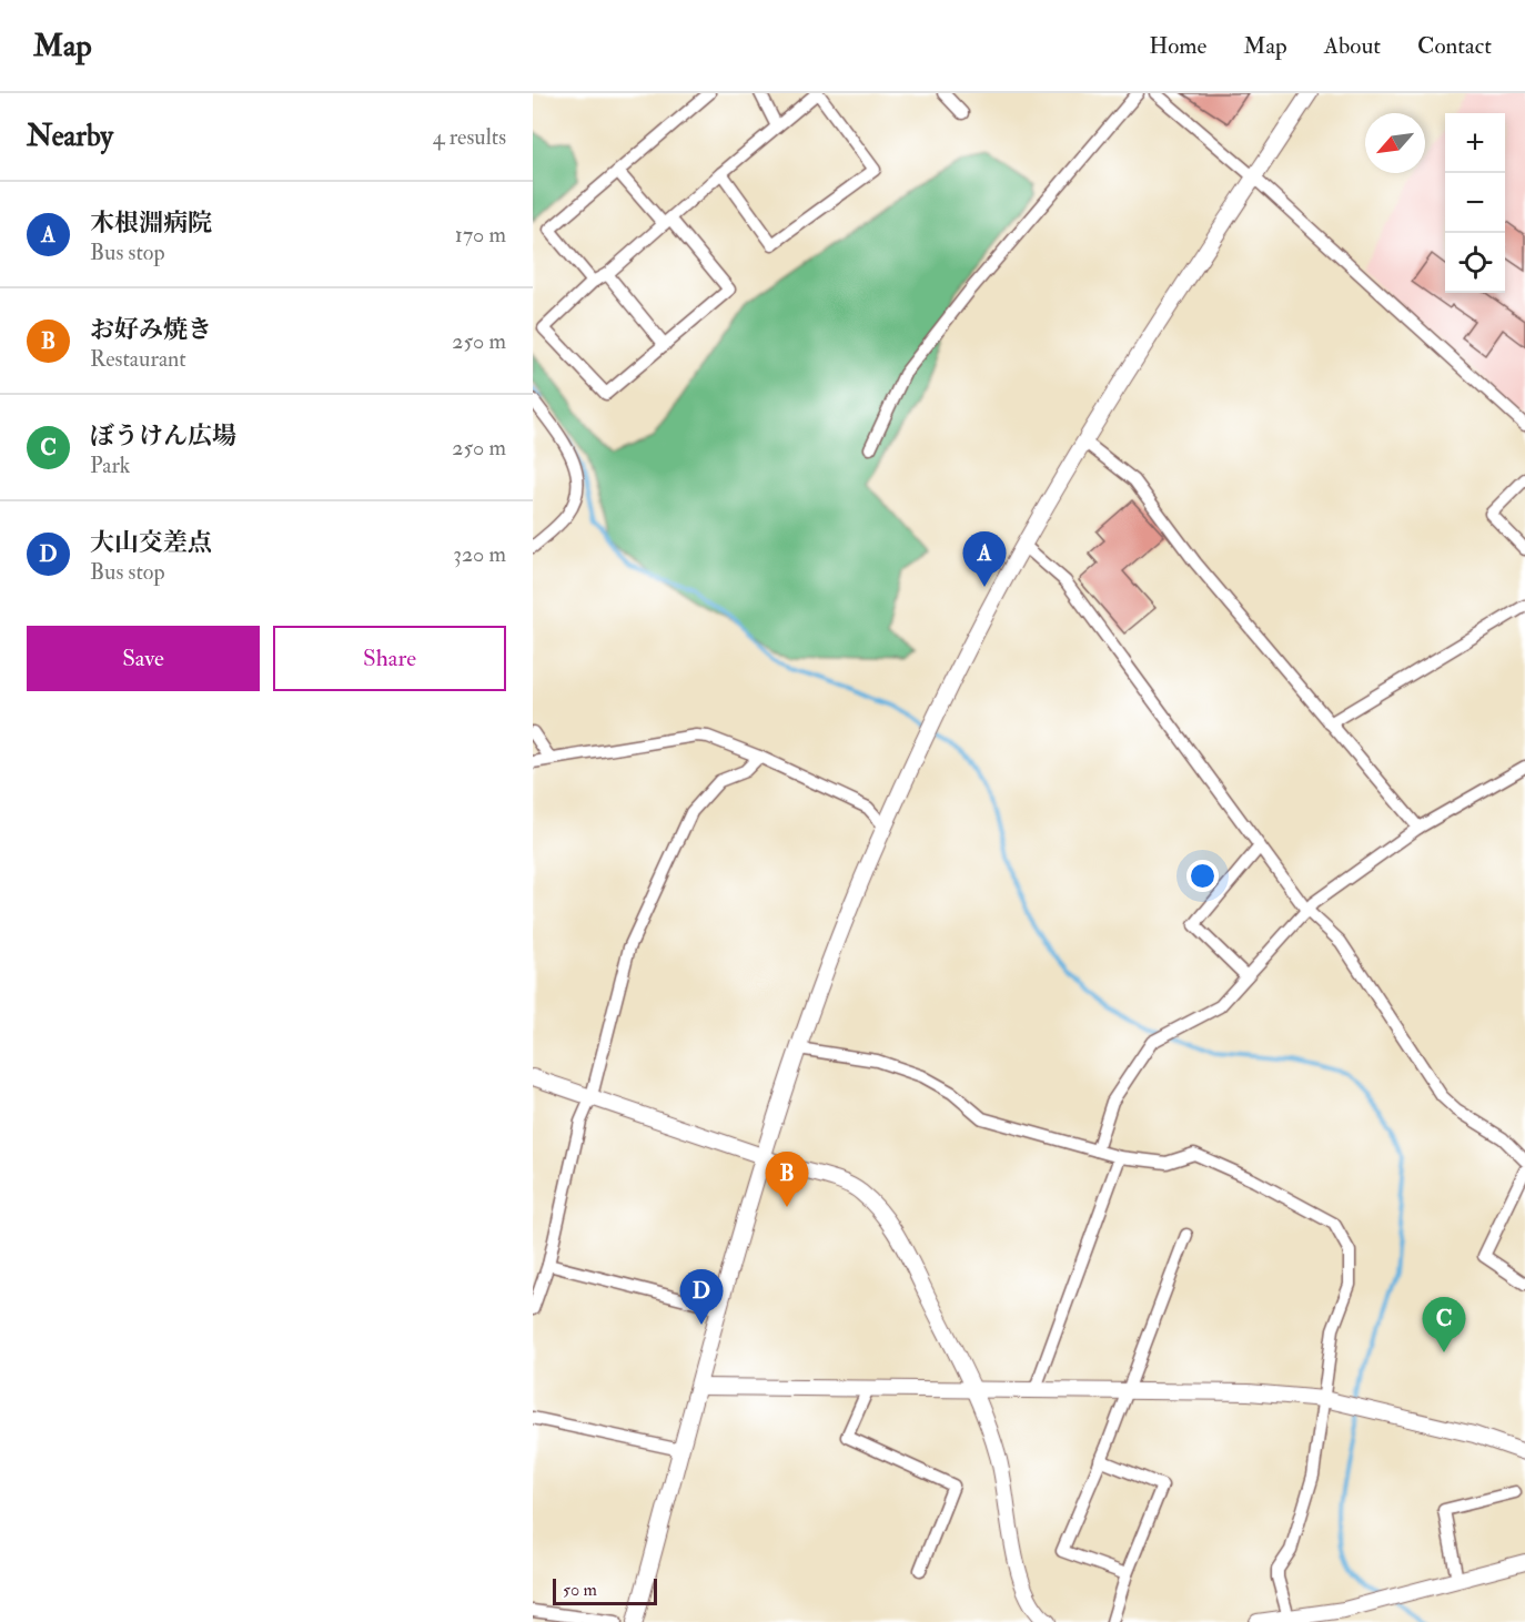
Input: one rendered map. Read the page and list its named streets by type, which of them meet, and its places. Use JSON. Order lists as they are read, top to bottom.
{
  "scale_bar": "50 m",
  "north": "bottom left",
  "page": {
    "header": "Map",
    "nav": [
      "Home",
      "Map",
      "About",
      "Contact"
    ],
    "heading": ["Nearby", "4 results"],
    "map_buttons": ["+", "−"],
    "list": [
      {
        "mark": "A",
        "name": "木根淵病院",
        "note": "Bus stop",
        "value": "170 m"
      },
      {
        "mark": "B",
        "name": "お好み焼き",
        "note": "Restaurant",
        "value": "250 m"
      },
      {
        "mark": "C",
        "name": "ぼうけん広場",
        "note": "Park",
        "value": "250 m"
      },
      {
        "mark": "D",
        "name": "大山交差点",
        "note": "Bus stop",
        "value": "320 m"
      }
    ],
    "pins": [
      "A",
      "B",
      "D",
      "C"
    ],
    "buttons": ["Save", "Share"],
    "scale": "50 m"
  }
}
